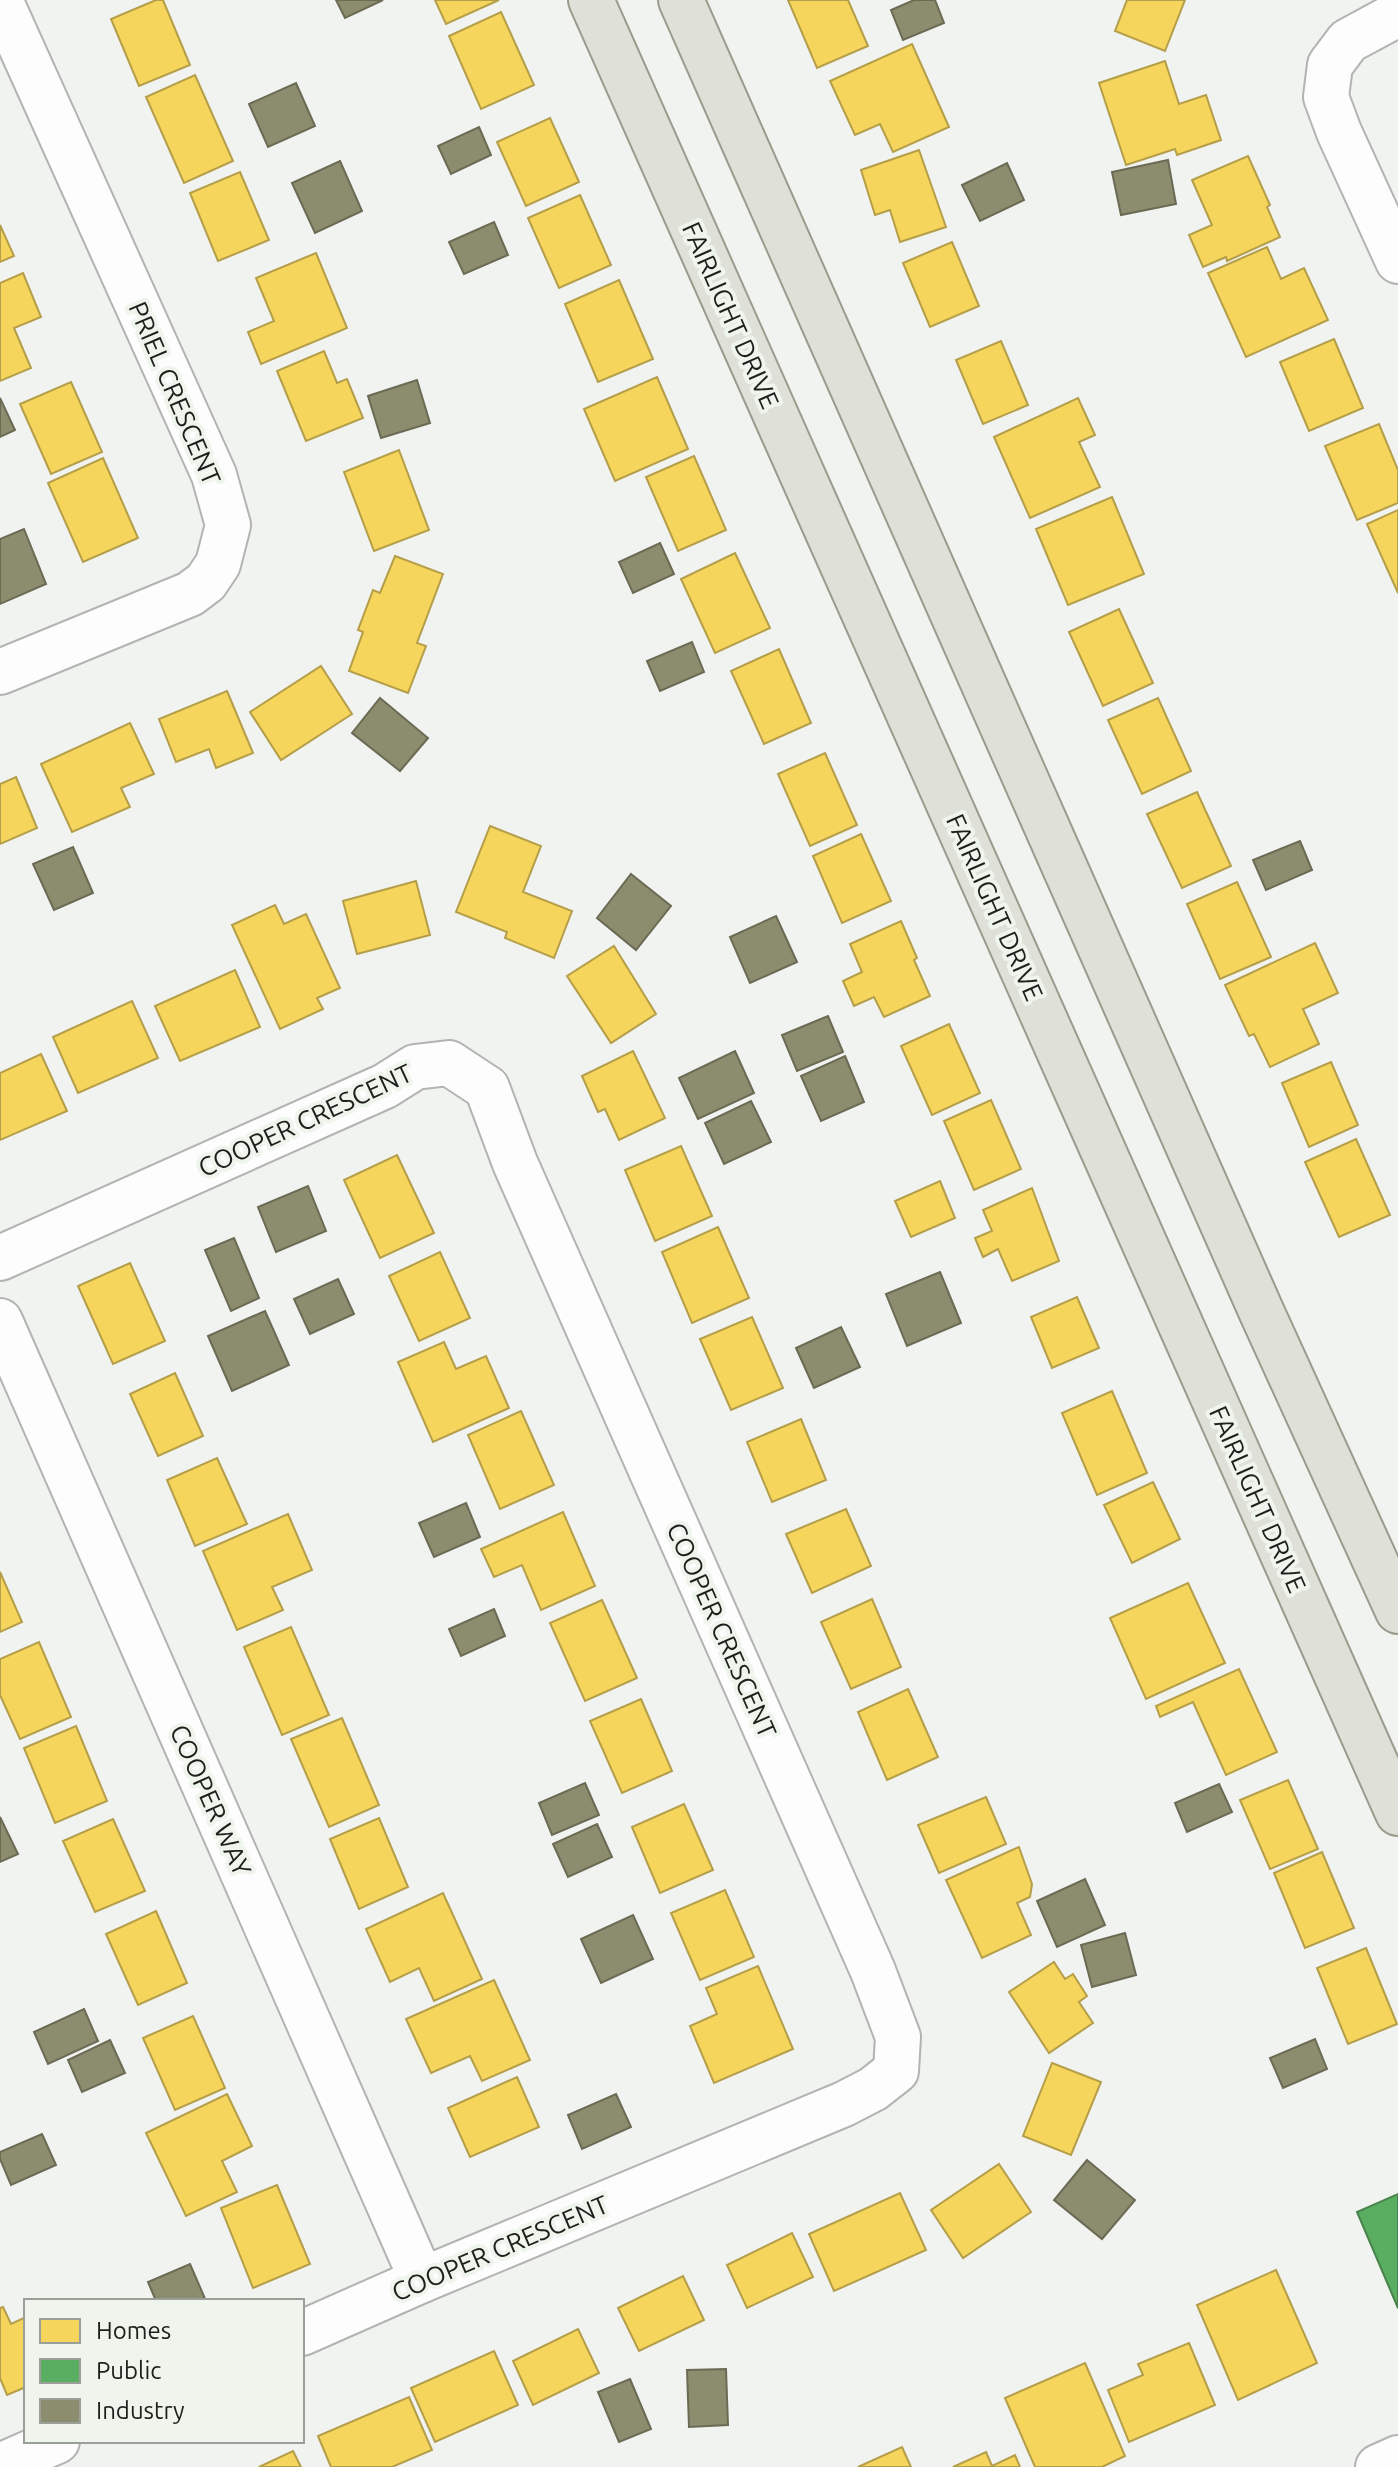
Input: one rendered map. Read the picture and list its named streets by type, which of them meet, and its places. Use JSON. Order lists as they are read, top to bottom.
{
  "streets": {
    "main road": ["FAIRLIGHT DRIVE"],
    "street": ["PRIEL CRESCENT", "COOPER CRESCENT", "COOPER WAY"]
  },
  "crossings": [
    ["COOPER CRESCENT", "COOPER WAY"]
  ],
  "legend": ["Homes", "Public", "Industry"]
}
